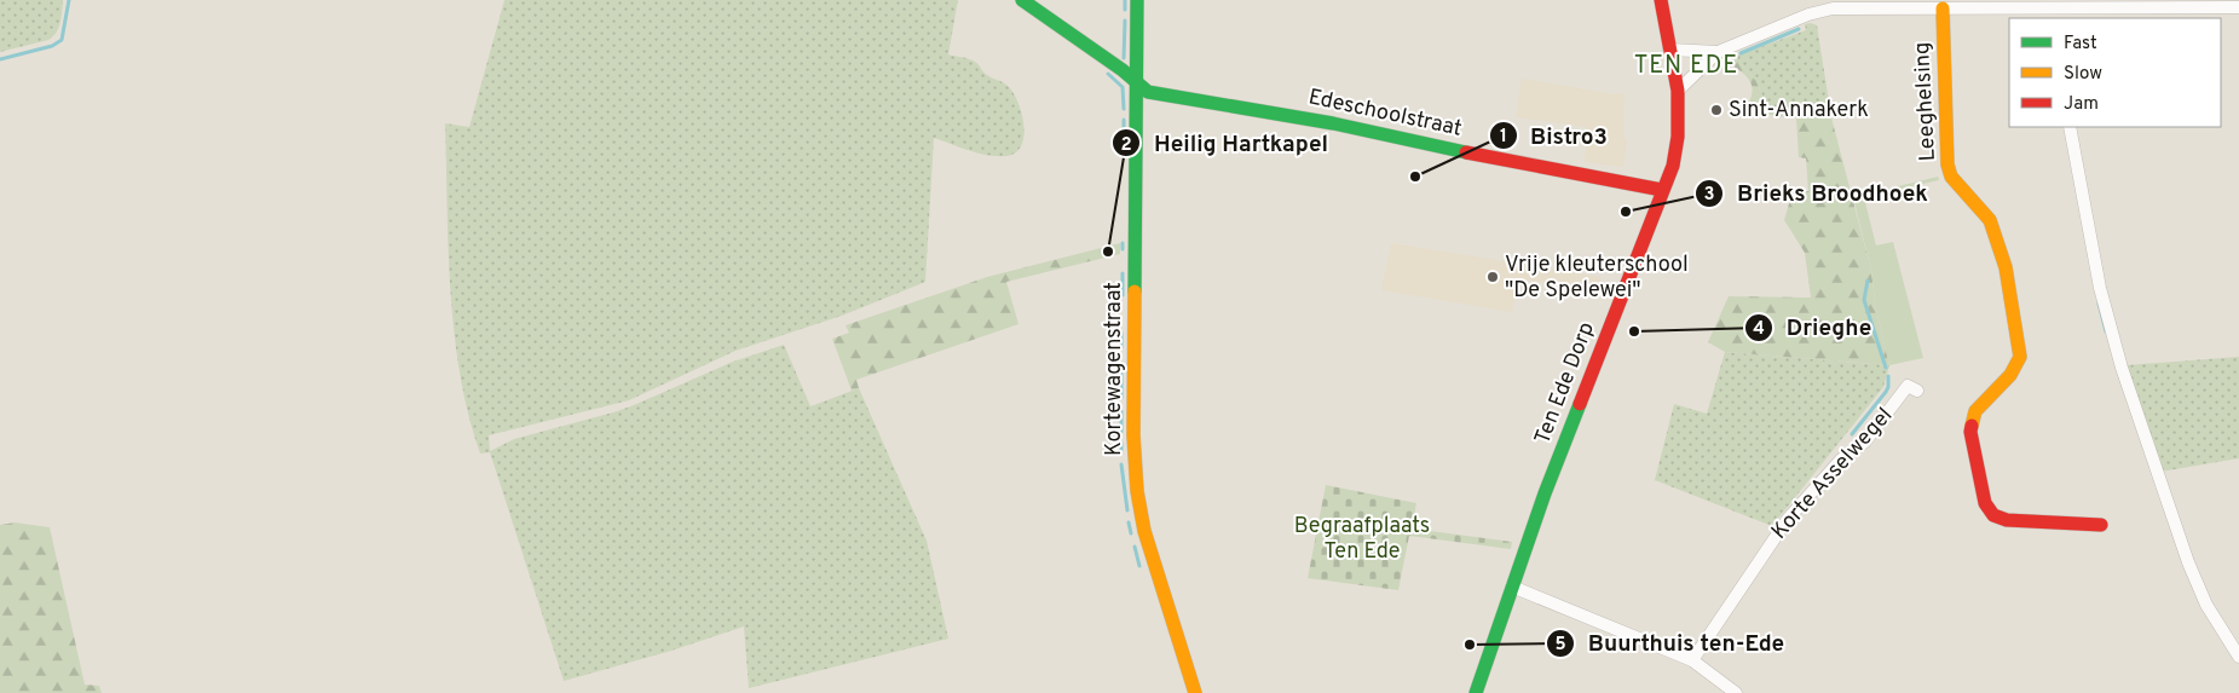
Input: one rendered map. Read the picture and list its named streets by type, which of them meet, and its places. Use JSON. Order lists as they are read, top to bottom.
{
  "streets": {
    "street": [
      "Leeghelsing",
      "Edeschoolstraat",
      "Kortewagenstraat",
      "Ten Ede Dorp",
      "Korte Asselwegel"
    ]
  },
  "crossings": [
    ["Edeschoolstraat", "Kortewagenstraat"],
    ["Edeschoolstraat", "Ten Ede Dorp"]
  ],
  "districts": ["TEN EDE"],
  "parks": ["Begraafplaats Ten Ede"],
  "places": [
    "Sint-Annakerk",
    "Bistro3",
    "Brieks Broodhoek",
    "Heilig Hartkapel",
    "Vrije kleuterschool \"De Spelewei\"",
    "Drieghe",
    "Buurthuis ten-Ede"
  ],
  "legend": ["Fast", "Slow", "Jam"]
}
